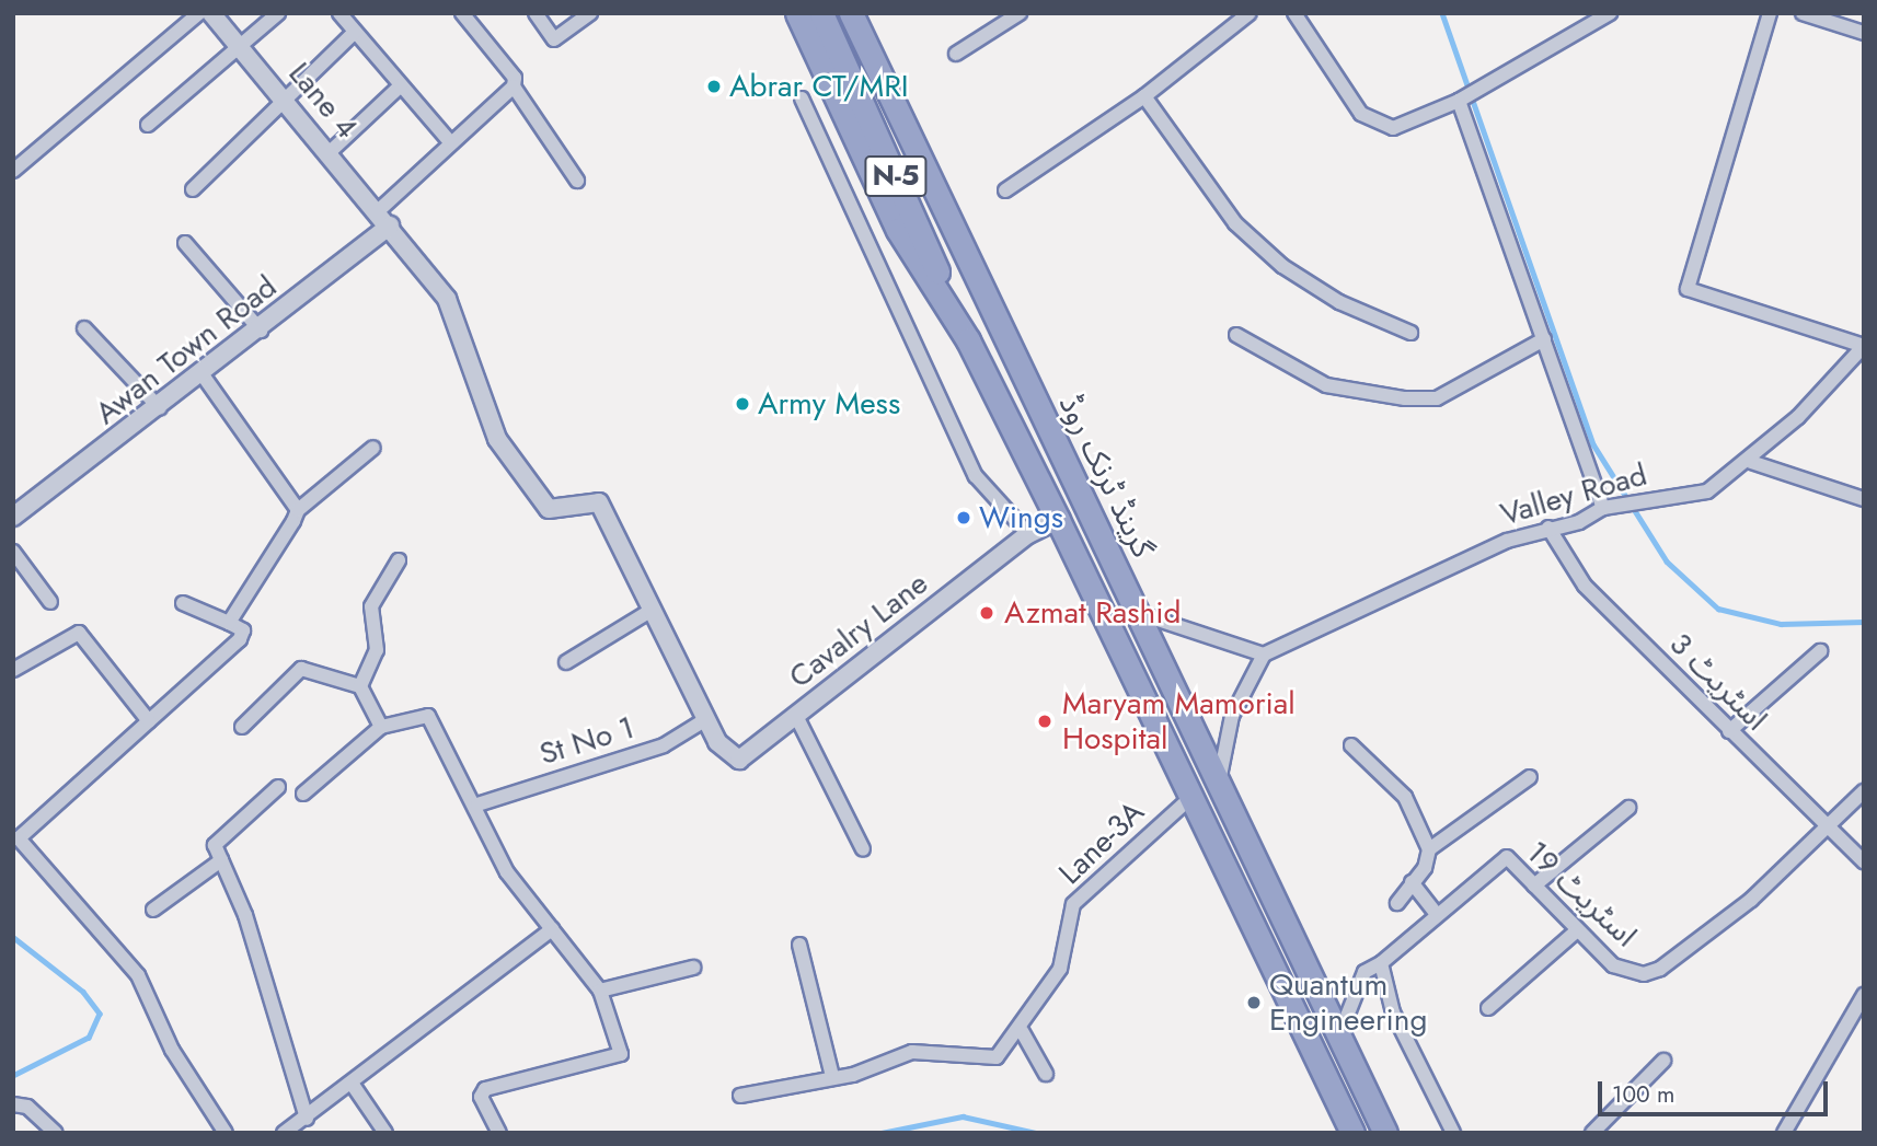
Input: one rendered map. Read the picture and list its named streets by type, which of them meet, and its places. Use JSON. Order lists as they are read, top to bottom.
{
  "streets": {
    "highway": ["N-5", "گرینڈ ٹرنک روڈ"],
    "street": [
      "Lane 4",
      "Awan Town Road",
      "Valley Road",
      "Cavalry Lane",
      "اسٹریٹ 3",
      "St No 1",
      "Lane-3A",
      "اسٹریٹ 19"
    ]
  },
  "crossings": [
    ["Lane 4", "Awan Town Road"],
    ["گرینڈ ٹرنک روڈ", "Cavalry Lane"],
    ["گرینڈ ٹرنک روڈ", "Lane-3A"],
    ["گرینڈ ٹرنک روڈ", "اسٹریٹ 19"],
    ["Valley Road", "اسٹریٹ 3"],
    ["Cavalry Lane", "St No 1"],
    ["اسٹریٹ 3", "اسٹریٹ 19"]
  ],
  "places": [
    "Abrar CT/MRI",
    "Army Mess",
    "Wings",
    "Azmat Rashid",
    "Maryam Mamorial Hospital",
    "Quantum Engineering"
  ],
  "scale_bar": "100 m"
}
